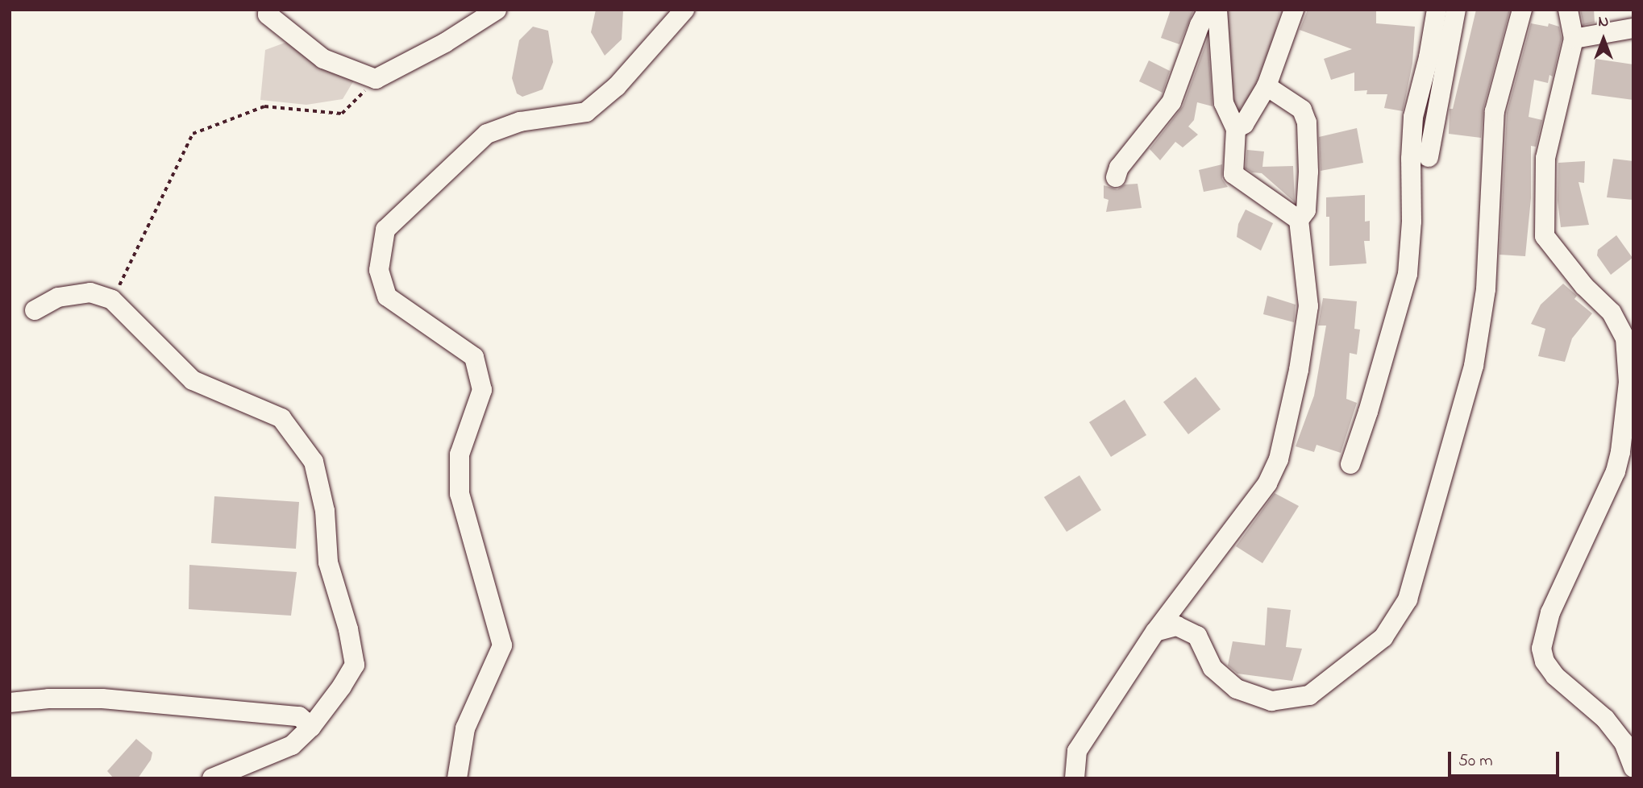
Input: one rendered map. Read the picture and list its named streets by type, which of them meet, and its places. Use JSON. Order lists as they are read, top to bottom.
{
  "scale_bar": "50 m",
  "north": "top"
}
